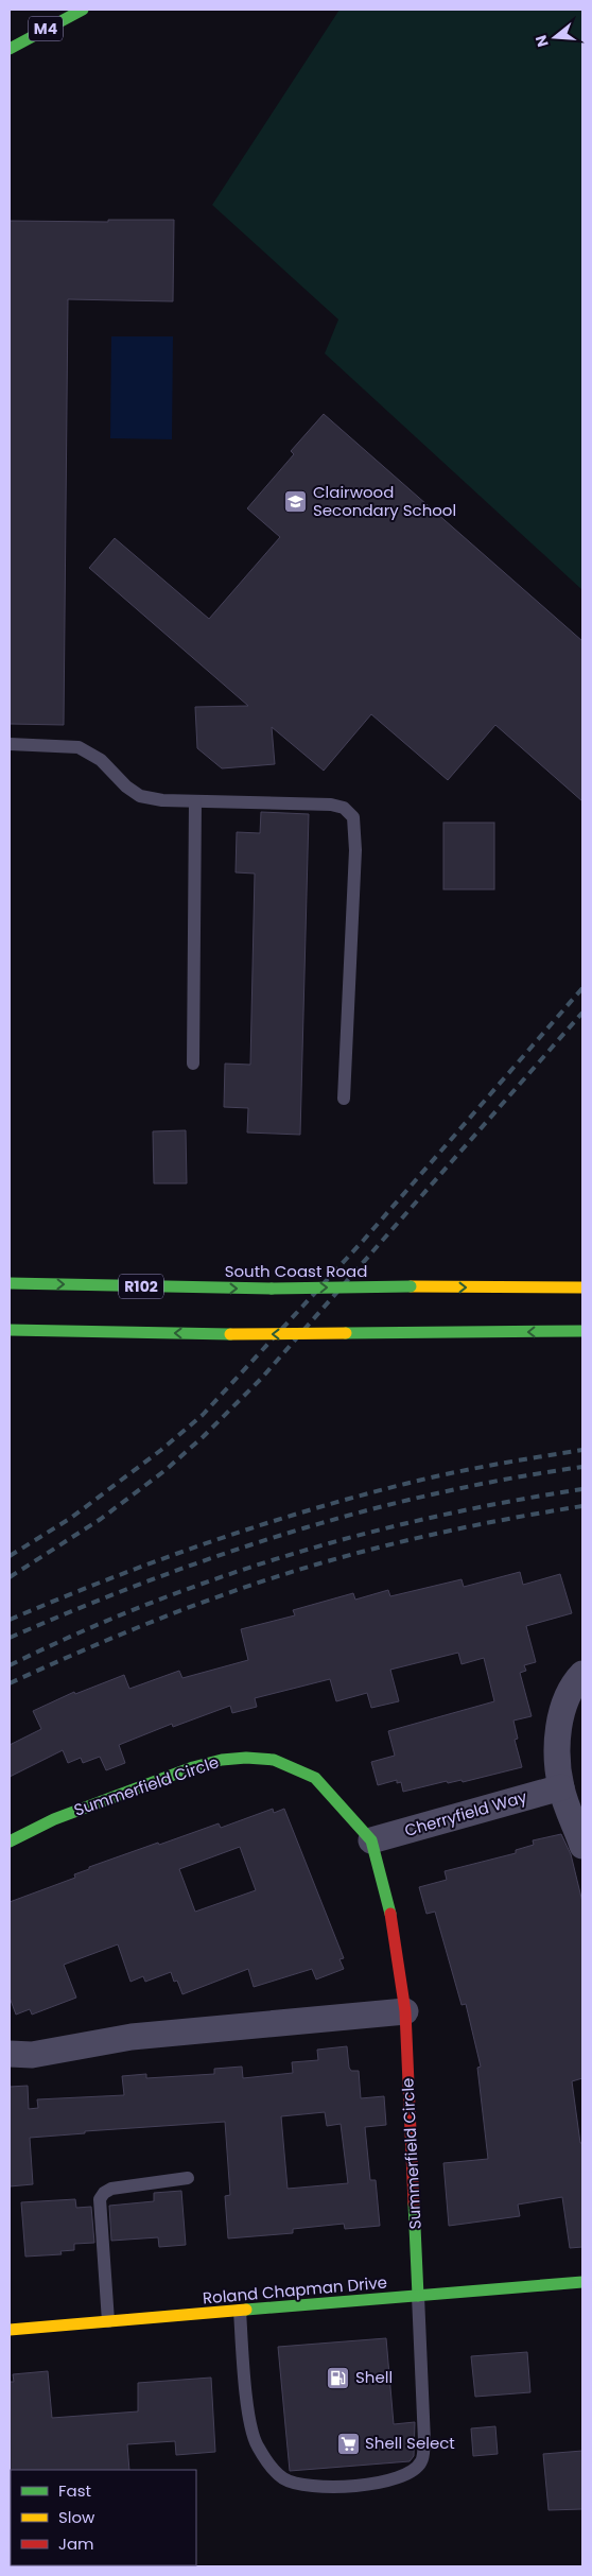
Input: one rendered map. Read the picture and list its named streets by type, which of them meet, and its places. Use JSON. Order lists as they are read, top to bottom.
{
  "streets": {
    "main road": [
      "M4",
      "South Coast Road",
      "R102",
      "Summerfield Circle",
      "Roland Chapman Drive"
    ],
    "street": ["Cherryfield Way"]
  },
  "crossings": [
    ["Summerfield Circle", "Cherryfield Way"],
    ["Summerfield Circle", "Roland Chapman Drive"]
  ],
  "places": {
    "school or university": ["Clairwood Secondary School"],
    "fuel station": ["Shell"],
    "supermarket": ["Shell Select"]
  },
  "legend": ["Fast", "Slow", "Jam"],
  "north": "left"
}
